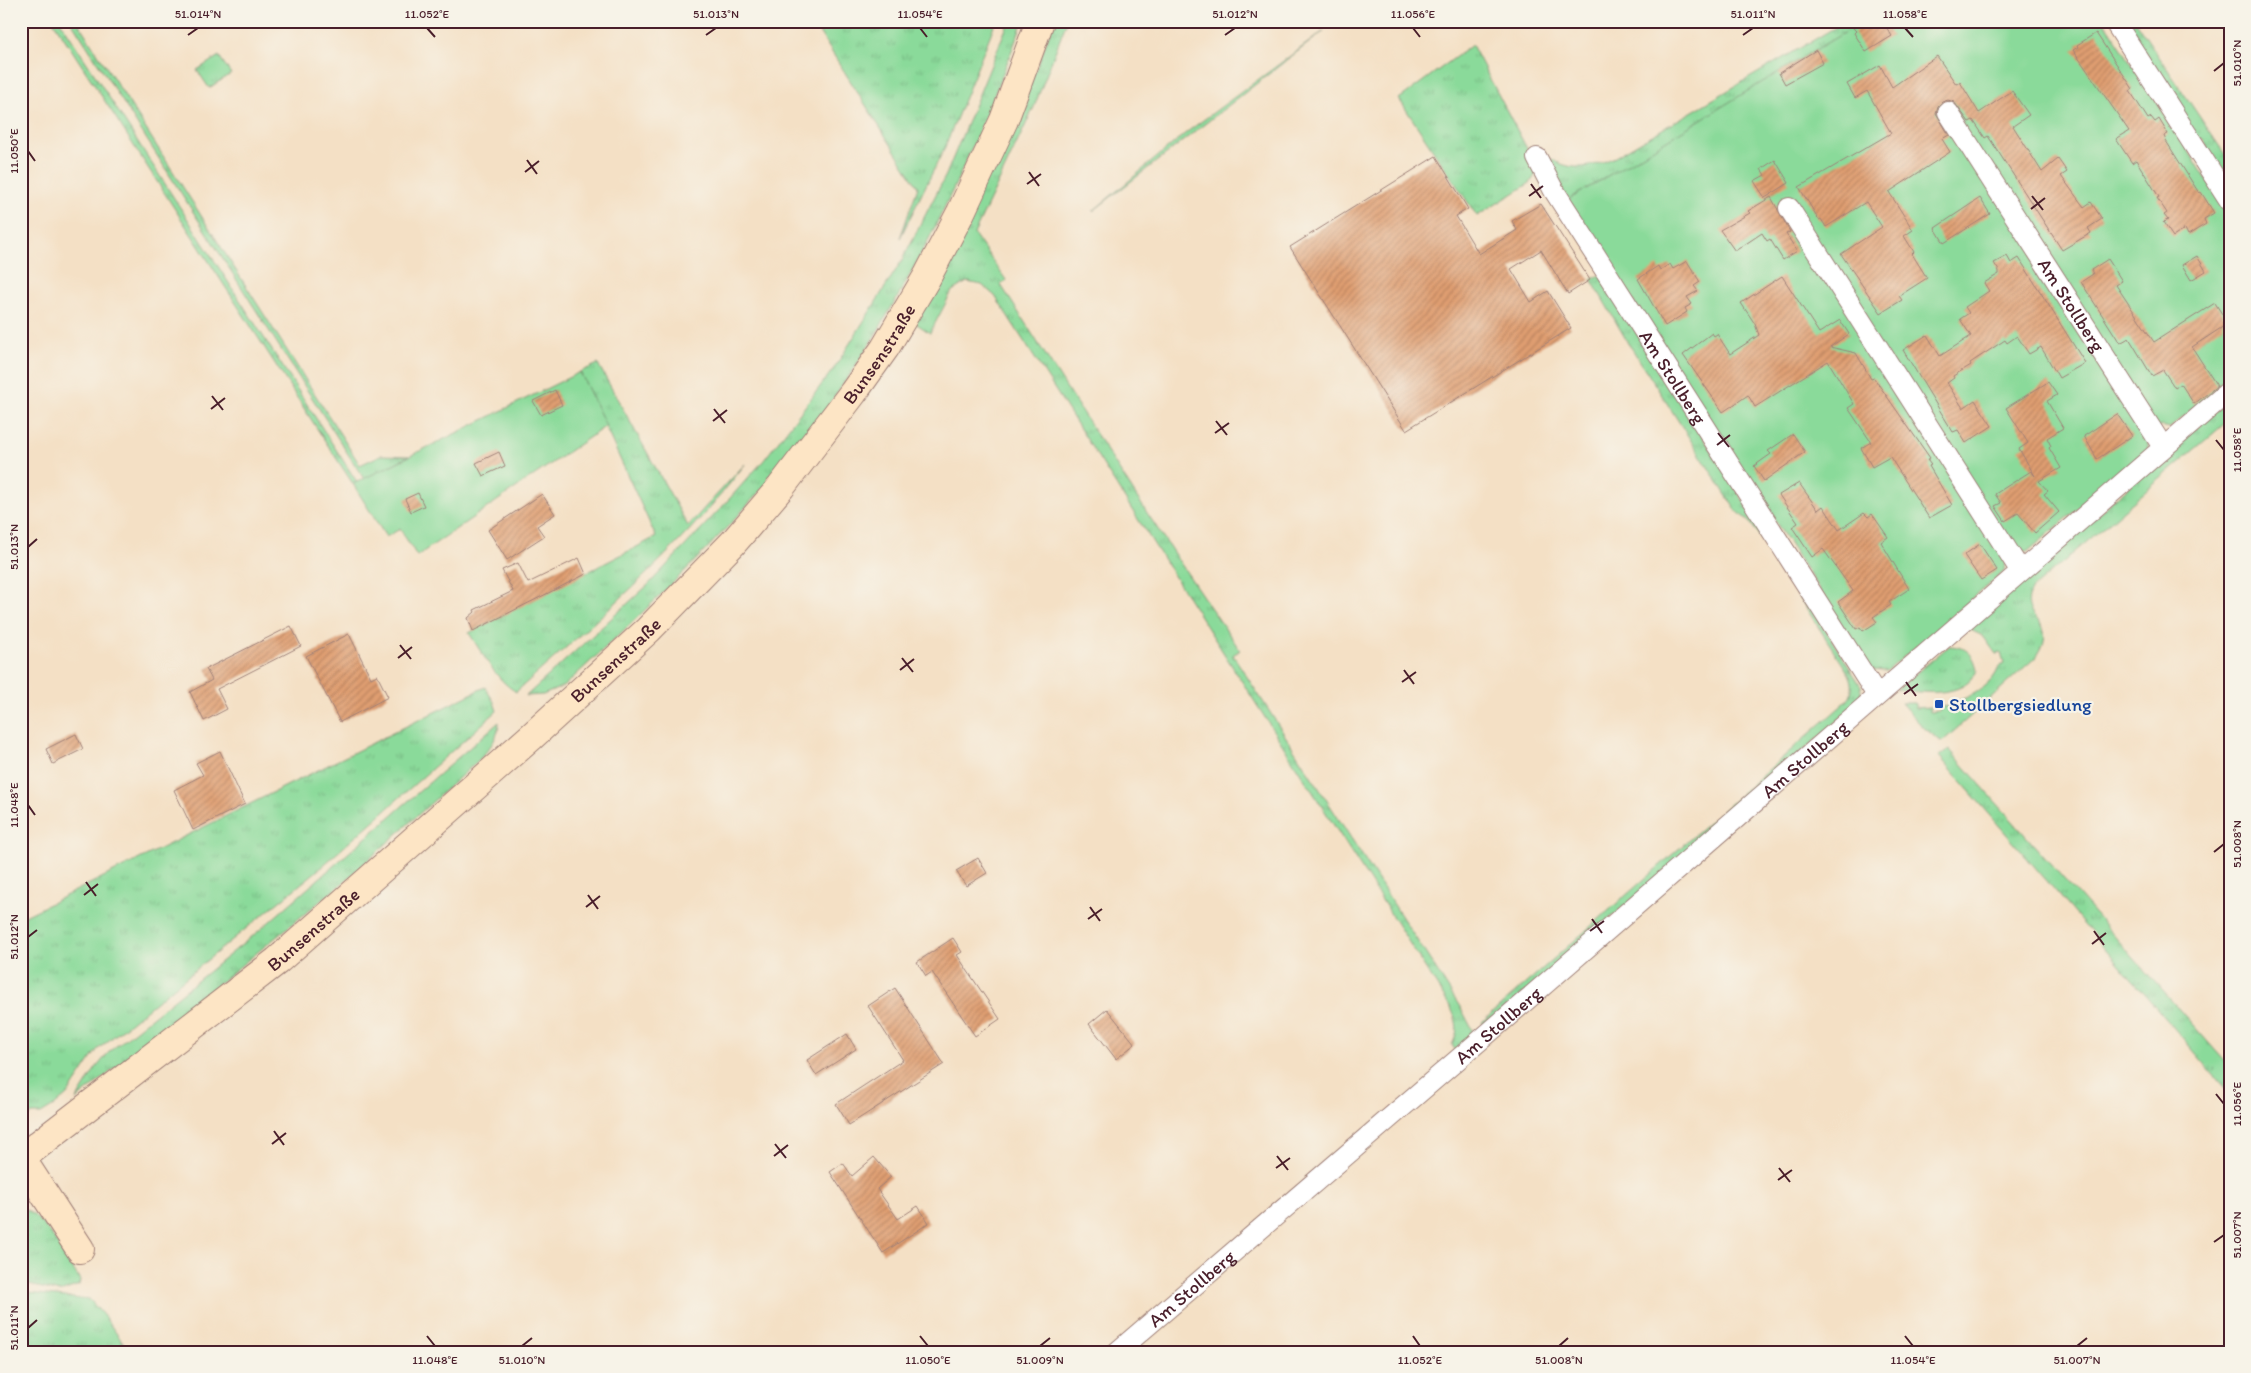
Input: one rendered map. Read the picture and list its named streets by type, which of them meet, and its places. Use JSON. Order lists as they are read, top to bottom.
{
  "streets": {
    "main road": ["Bunsenstraße"],
    "street": ["Am Stollberg"]
  },
  "places": {
    "transit": ["Stollbergsiedlung"]
  },
  "coordinates": [
    "51.014°N",
    "11.052°E",
    "51.013°N",
    "11.054°E",
    "51.012°N",
    "11.056°E",
    "51.011°N",
    "11.058°E",
    "51.010°N",
    "11.050°E",
    "11.048°E",
    "51.008°N",
    "51.007°N",
    "51.009°N"
  ]
}
